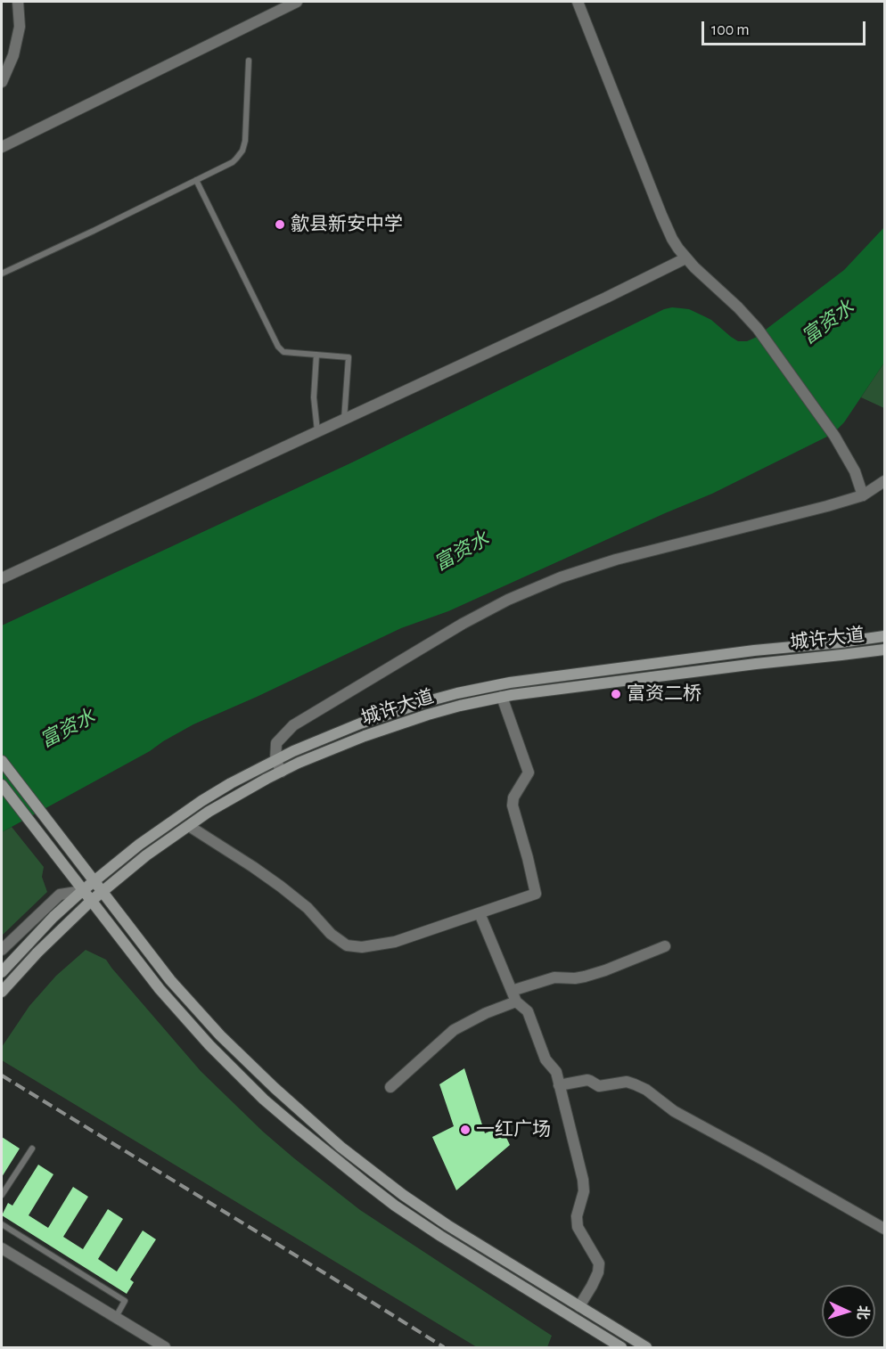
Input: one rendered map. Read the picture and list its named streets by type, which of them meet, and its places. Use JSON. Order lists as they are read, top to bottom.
{
  "streets": {
    "main road": ["城许大道"]
  },
  "water": ["富资水"],
  "places": ["歙县新安中学", "富资二桥", "一红广场"],
  "scale_bar": "100 m",
  "north": "right"
}
